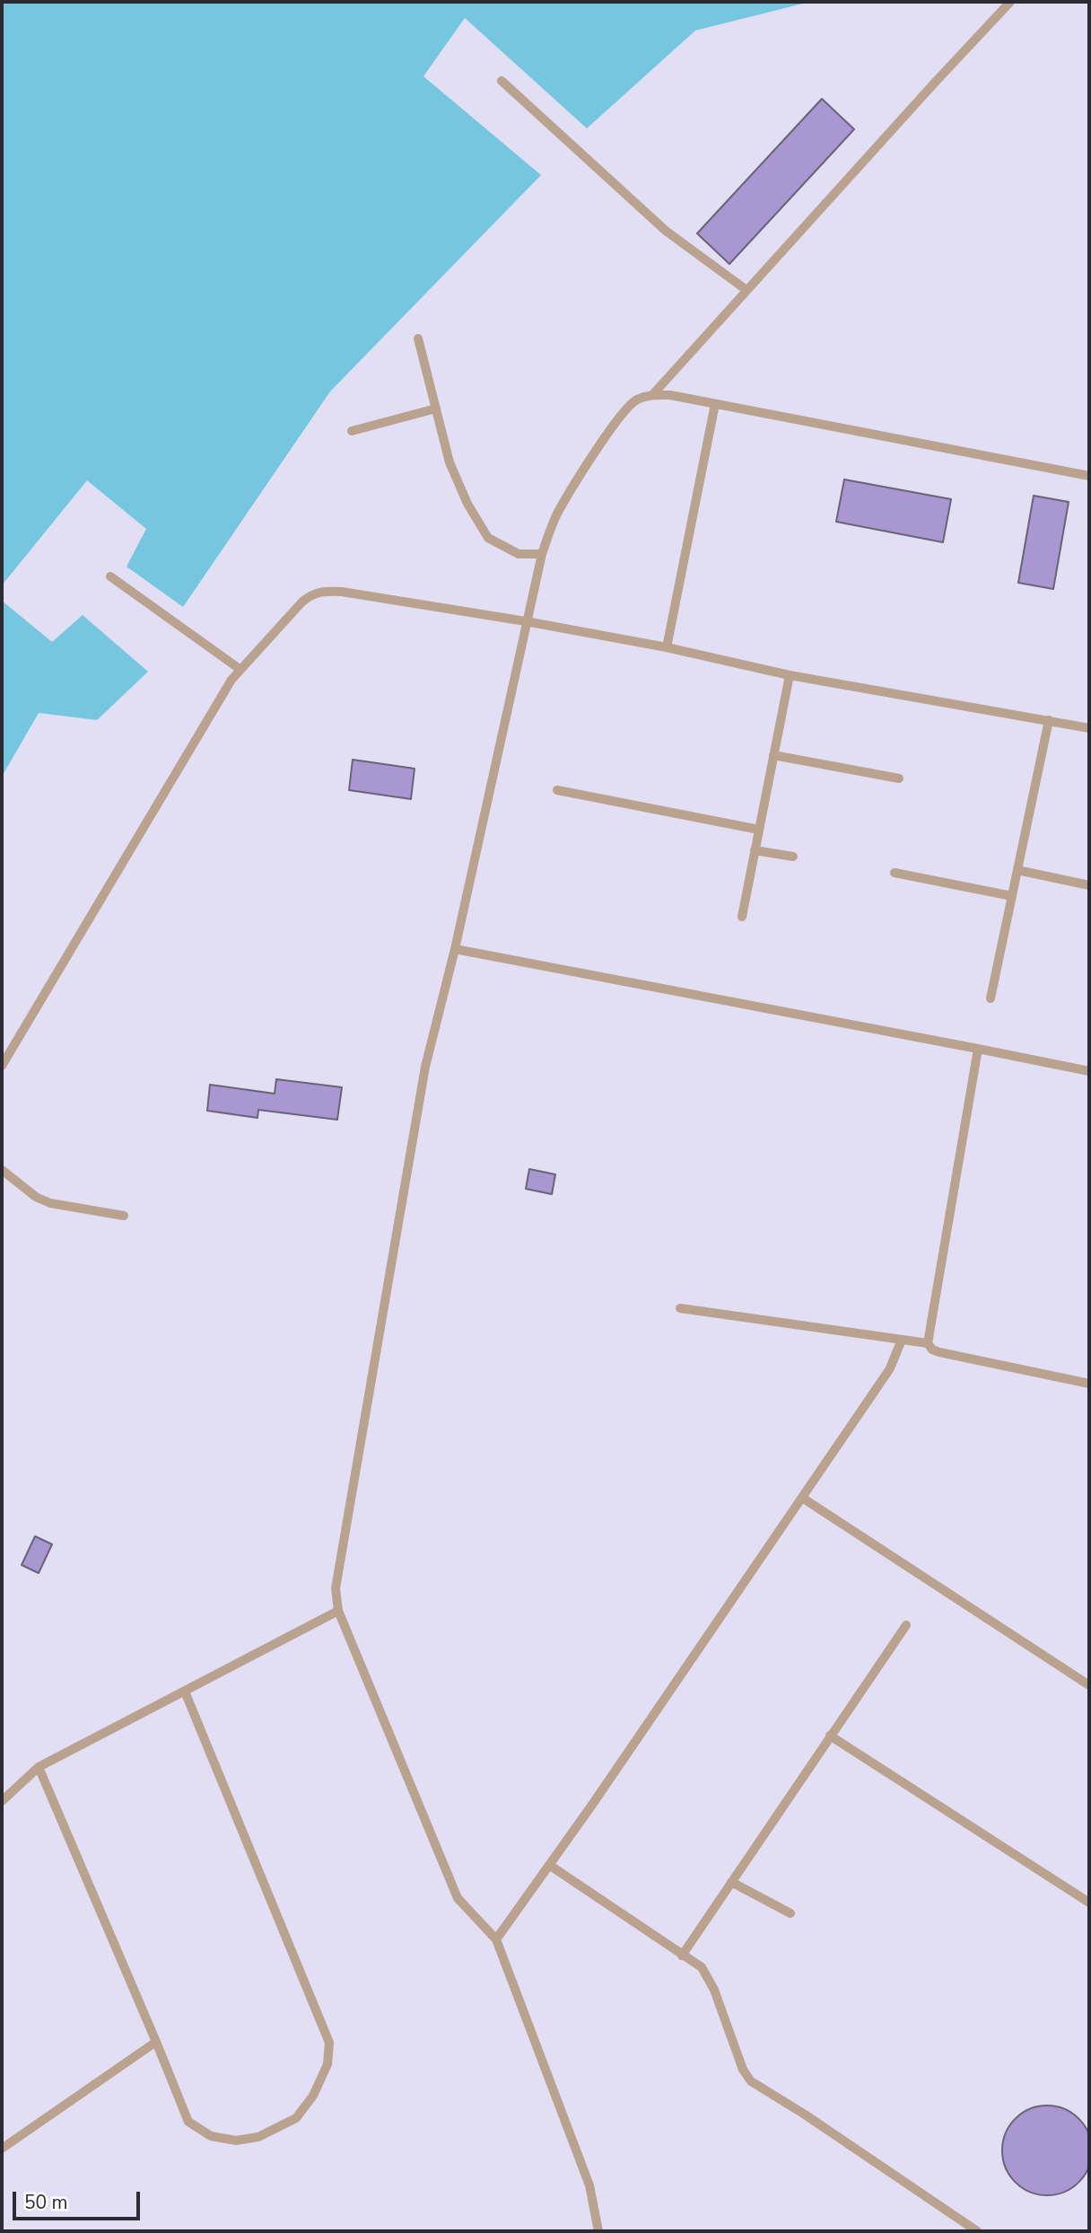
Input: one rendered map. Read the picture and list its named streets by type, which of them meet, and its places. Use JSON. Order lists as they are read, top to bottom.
{
  "scale_bar": "50 m"
}
